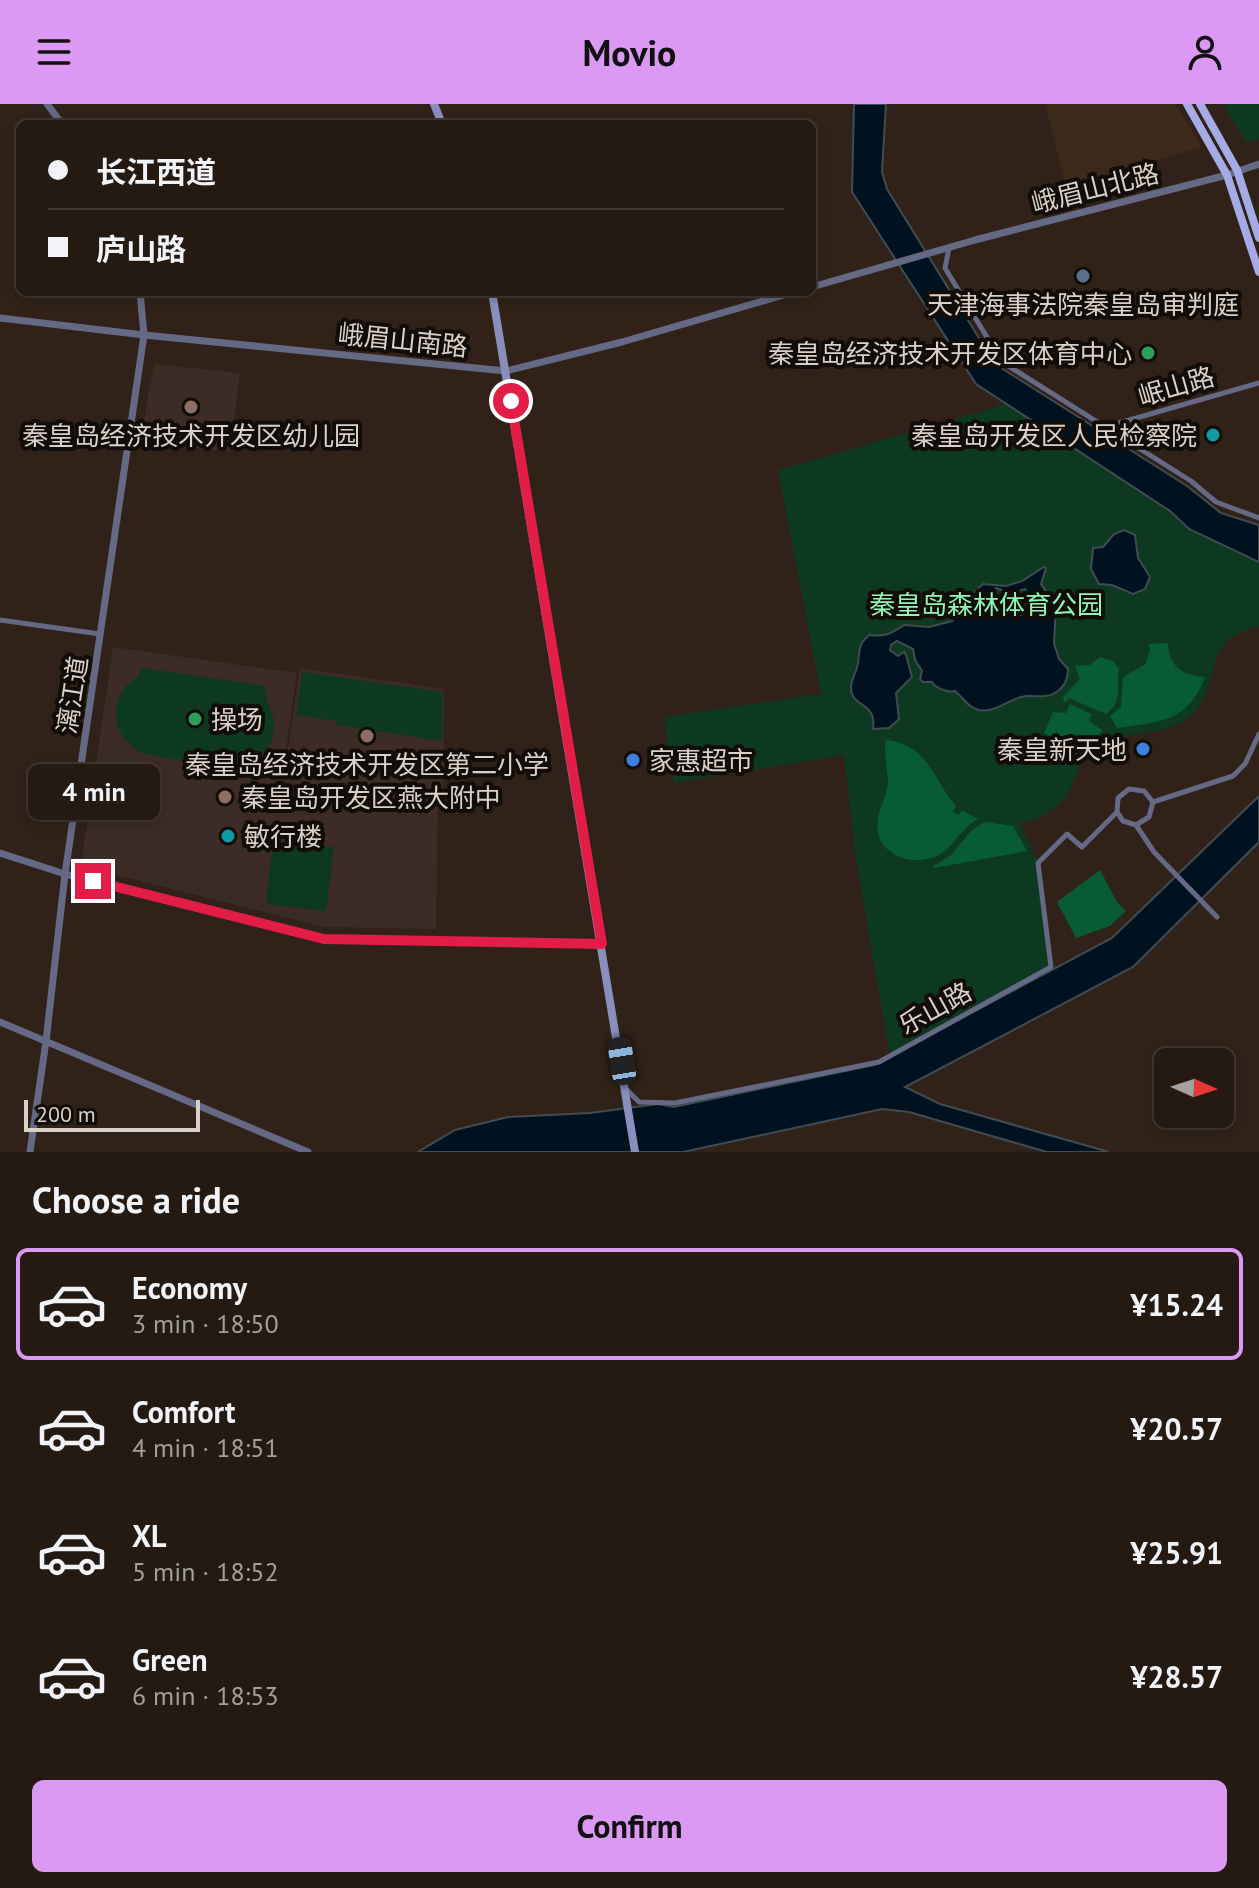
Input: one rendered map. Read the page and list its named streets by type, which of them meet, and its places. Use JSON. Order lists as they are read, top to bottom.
{
  "streets": {
    "street": [
      "峨眉山北路",
      "峨眉山南路",
      "岷山路",
      "漓江道",
      "乐山路"
    ]
  },
  "crossings": [
    ["峨眉山南路", "漓江道"]
  ],
  "parks": ["秦皇岛森林体育公园"],
  "places": [
    "天津海事法院秦皇岛审判庭",
    "秦皇岛经济技术开发区体育中心",
    "秦皇岛经济技术开发区幼儿园",
    "秦皇岛开发区人民检察院",
    "操场",
    "秦皇岛经济技术开发区第二小学",
    "秦皇新天地",
    "家惠超市",
    "秦皇岛开发区燕大附中",
    "敏行楼"
  ],
  "scale_bar": "200 m",
  "north": "right",
  "page": {
    "header": "Movio",
    "banner": ["长江西道", "庐山路"],
    "bubble": "4 min",
    "scale": "200 m",
    "heading": "Choose a ride",
    "list": [
      {
        "name": "Economy",
        "note": "3 min · 18:50",
        "value": "¥15.24"
      },
      {
        "name": "Comfort",
        "note": "4 min · 18:51",
        "value": "¥20.57"
      },
      {
        "name": "XL",
        "note": "5 min · 18:52",
        "value": "¥25.91"
      },
      {
        "name": "Green",
        "note": "6 min · 18:53",
        "value": "¥28.57"
      }
    ],
    "buttons": "Confirm"
  }
}
